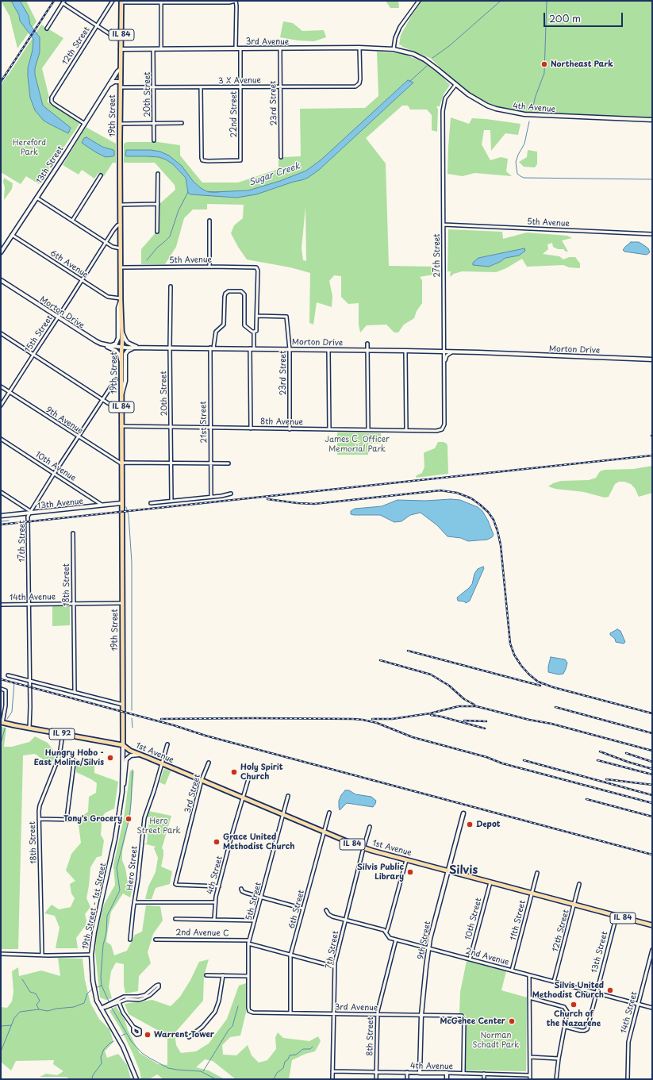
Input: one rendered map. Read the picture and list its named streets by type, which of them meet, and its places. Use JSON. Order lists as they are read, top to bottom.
{
  "streets": {
    "main road": [
      "IL 84",
      "19th Street",
      "IL 92",
      "1st Avenue"
    ],
    "street": [
      "3rd Avenue",
      "12th Street",
      "3 X Avenue",
      "20th Street",
      "23rd Street",
      "4th Avenue",
      "22nd Street",
      "13th Street",
      "5th Avenue",
      "27th Street",
      "6th Avenue",
      "Morton Drive",
      "15th Street",
      "9th Avenue",
      "21st Street",
      "8th Avenue",
      "10th Avenue",
      "13th Avenue",
      "17th Street",
      "18th Street",
      "14th Avenue",
      "3rd Street",
      "Hero Street",
      "4th Street",
      "5th Street",
      "19th Street - 1st Street",
      "6th Street",
      "10th Street",
      "11th Street",
      "2nd Avenue C",
      "9th Street",
      "7th Street",
      "2nd Avenue",
      "14th Street",
      "8th Street"
    ]
  },
  "crossings": [
    ["3rd Avenue", "3 X Avenue"],
    ["3rd Avenue", "20th Street"],
    ["3rd Avenue", "23rd Street"],
    ["3rd Avenue", "4th Avenue"],
    ["3rd Avenue", "22nd Street"],
    ["3rd Avenue", "19th Street"],
    ["3rd Avenue", "5th Street"],
    ["3rd Avenue", "6th Street"],
    ["3rd Avenue", "9th Street"],
    ["3rd Avenue", "7th Street"],
    ["3rd Avenue", "8th Street"],
    ["12th Street", "13th Street"],
    ["12th Street", "1st Avenue"],
    ["12th Street", "2nd Avenue"],
    ["3 X Avenue", "20th Street"],
    ["3 X Avenue", "23rd Street"],
    ["3 X Avenue", "22nd Street"],
    ["3 X Avenue", "19th Street"],
    ["20th Street", "Morton Drive"],
    ["20th Street", "8th Avenue"],
    ["23rd Street", "5th Avenue"],
    ["23rd Street", "Morton Drive"],
    ["23rd Street", "8th Avenue"],
    ["4th Avenue", "27th Street"],
    ["4th Avenue", "9th Street"],
    ["4th Avenue", "7th Street"],
    ["4th Avenue", "8th Street"],
    ["19th Street", "13th Street"],
    ["19th Street", "5th Avenue"],
    ["19th Street", "6th Avenue"],
    ["19th Street", "Morton Drive"],
    ["19th Street", "15th Street"],
    ["19th Street", "9th Avenue"],
    ["19th Street", "8th Avenue"],
    ["19th Street", "13th Avenue"],
    ["19th Street", "14th Avenue"],
    ["19th Street", "IL 92"],
    ["19th Street", "1st Avenue"],
    ["19th Street", "19th Street - 1st Street"],
    ["13th Street", "6th Avenue"],
    ["13th Street", "1st Avenue"],
    ["13th Street", "2nd Avenue"],
    ["5th Avenue", "27th Street"],
    ["27th Street", "Morton Drive"],
    ["27th Street", "8th Avenue"],
    ["6th Avenue", "15th Street"],
    ["Morton Drive", "15th Street"],
    ["Morton Drive", "21st Street"],
    ["15th Street", "9th Avenue"],
    ["9th Avenue", "17th Street"],
    ["21st Street", "8th Avenue"],
    ["10th Avenue", "13th Avenue"],
    ["10th Avenue", "17th Street"],
    ["13th Avenue", "17th Street"],
    ["17th Street", "14th Avenue"],
    ["17th Street", "IL 92"],
    ["18th Street", "14th Avenue"],
    ["18th Street", "IL 92"],
    ["IL 92", "1st Avenue"],
    ["IL 92", "19th Street - 1st Street"],
    ["1st Avenue", "3rd Street"],
    ["1st Avenue", "Hero Street"],
    ["1st Avenue", "4th Street"],
    ["1st Avenue", "5th Street"],
    ["1st Avenue", "19th Street - 1st Street"],
    ["1st Avenue", "6th Street"],
    ["1st Avenue", "10th Street"],
    ["1st Avenue", "11th Street"],
    ["1st Avenue", "9th Street"],
    ["1st Avenue", "7th Street"],
    ["3rd Street", "4th Street"],
    ["5th Street", "2nd Avenue C"],
    ["6th Street", "2nd Avenue C"],
    ["10th Street", "2nd Avenue"],
    ["11th Street", "2nd Avenue"],
    ["2nd Avenue C", "7th Street"],
    ["9th Street", "2nd Avenue"],
    ["7th Street", "2nd Avenue"],
    ["2nd Avenue", "14th Street"],
    ["2nd Avenue", "8th Street"]
  ],
  "districts": ["Silvis"],
  "water": ["Sugar Creek"],
  "parks": [
    "Hereford Park",
    "James C. Officer Memorial Park",
    "Hero Street Park",
    "Norman Schadt Park"
  ],
  "places": [
    "Northeast Park",
    "Hungry Hobo - East Moline/Silvis",
    "Holy Spirit Church",
    "Tony's Grocery",
    "Depot",
    "Grace United Methodist Church",
    "Silvis Public Library",
    "Silvis United Methodist Church",
    "Church of the Nazarene",
    "McGehee Center",
    "Warrent Tower"
  ],
  "scale_bar": "200 m"
}
